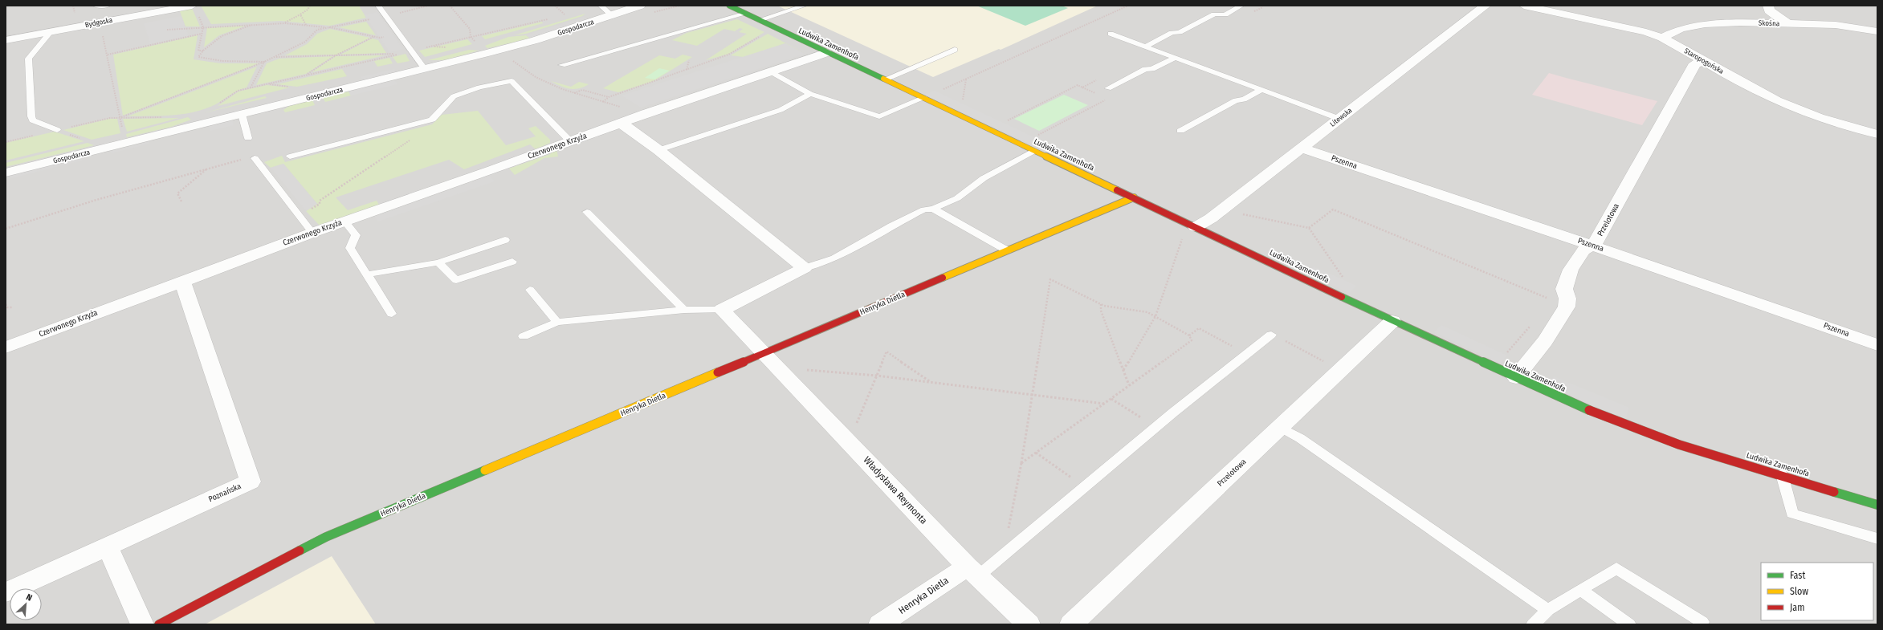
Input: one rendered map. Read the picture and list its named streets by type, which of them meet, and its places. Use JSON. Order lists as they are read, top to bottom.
{
  "streets": {
    "street": [
      "Bydgoska",
      "Skośna",
      "Gospodarcza",
      "Ludwika Zamenhofa",
      "Staropogońska",
      "Litewska",
      "Czerwonego Krzyża",
      "Pszenna",
      "Przelotowa",
      "Henryka Dietla",
      "Władysława Reymonta",
      "Poznańska"
    ]
  },
  "crossings": [
    ["Skośna", "Staropogońska"],
    ["Ludwika Zamenhofa", "Litewska"],
    ["Ludwika Zamenhofa", "Czerwonego Krzyża"],
    ["Ludwika Zamenhofa", "Przelotowa"],
    ["Ludwika Zamenhofa", "Henryka Dietla"],
    ["Staropogońska", "Przelotowa"],
    ["Litewska", "Pszenna"],
    ["Czerwonego Krzyża", "Poznańska"],
    ["Pszenna", "Przelotowa"],
    ["Henryka Dietla", "Władysława Reymonta"]
  ],
  "legend": ["Fast", "Slow", "Jam"],
  "north": "top right"
}
